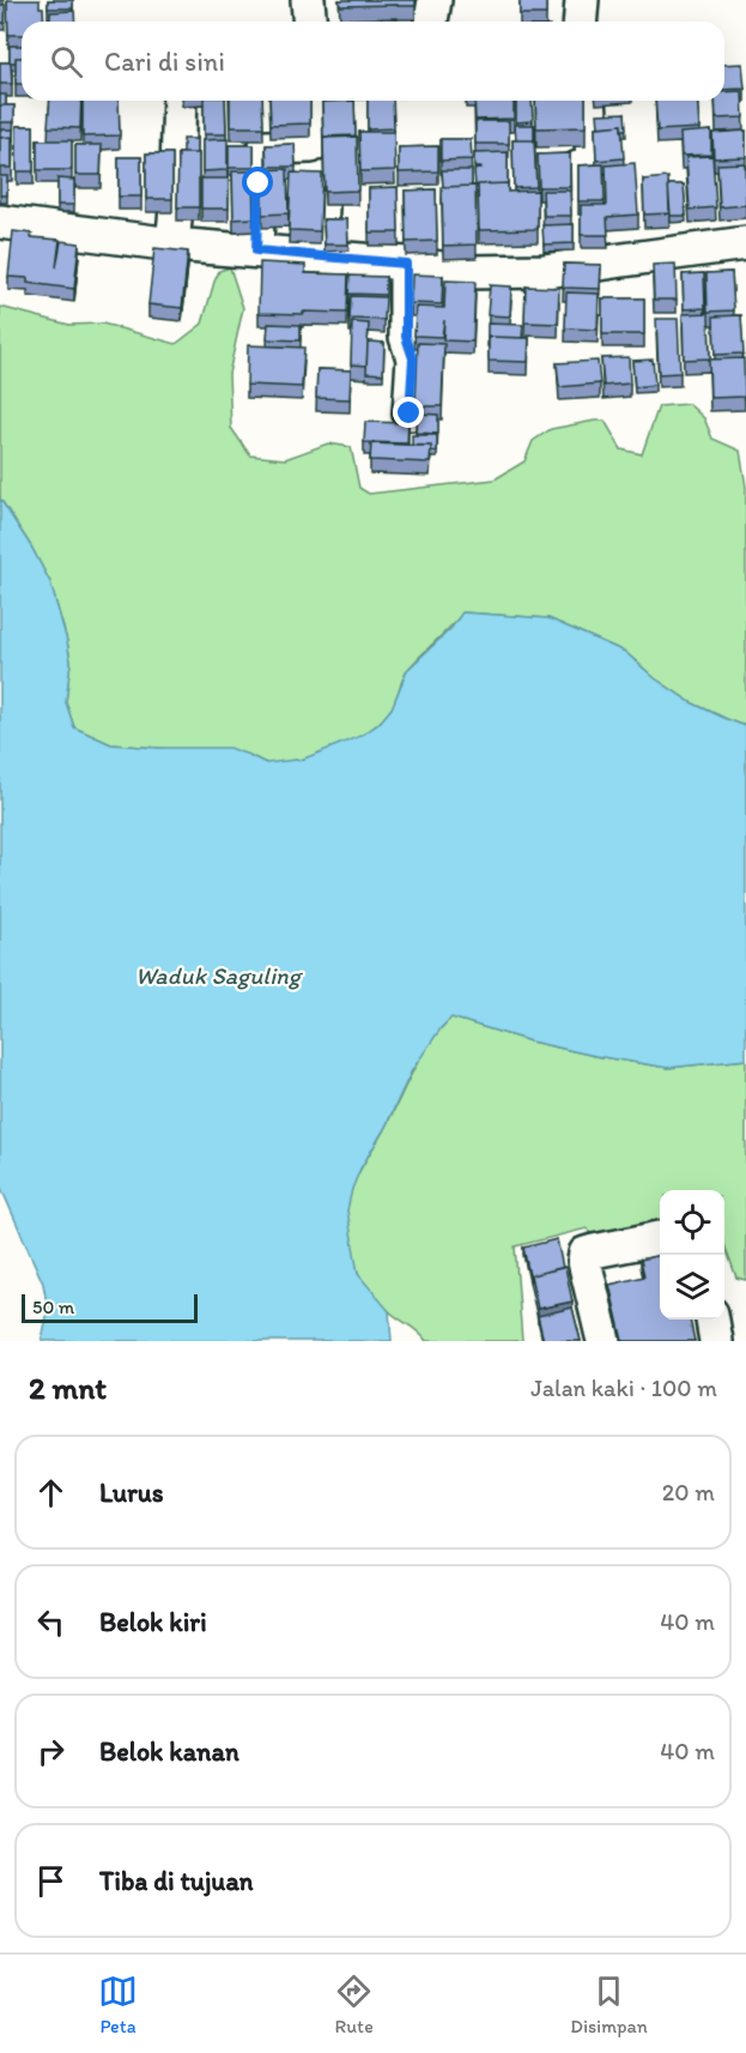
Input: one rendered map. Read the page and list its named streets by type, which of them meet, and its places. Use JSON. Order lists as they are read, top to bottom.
{
  "water": ["Waduk Saguling"],
  "scale_bar": "50 m",
  "page": {
    "search": "Cari di sini",
    "scale": "50 m",
    "heading": ["2 mnt", "Jalan kaki · 100 m"],
    "list": [
      ["Lurus", "20 m"],
      ["Belok kiri", "40 m"],
      ["Belok kanan", "40 m"],
      "Tiba di tujuan"
    ],
    "nav": ["Peta", "Rute", "Disimpan"]
  }
}
